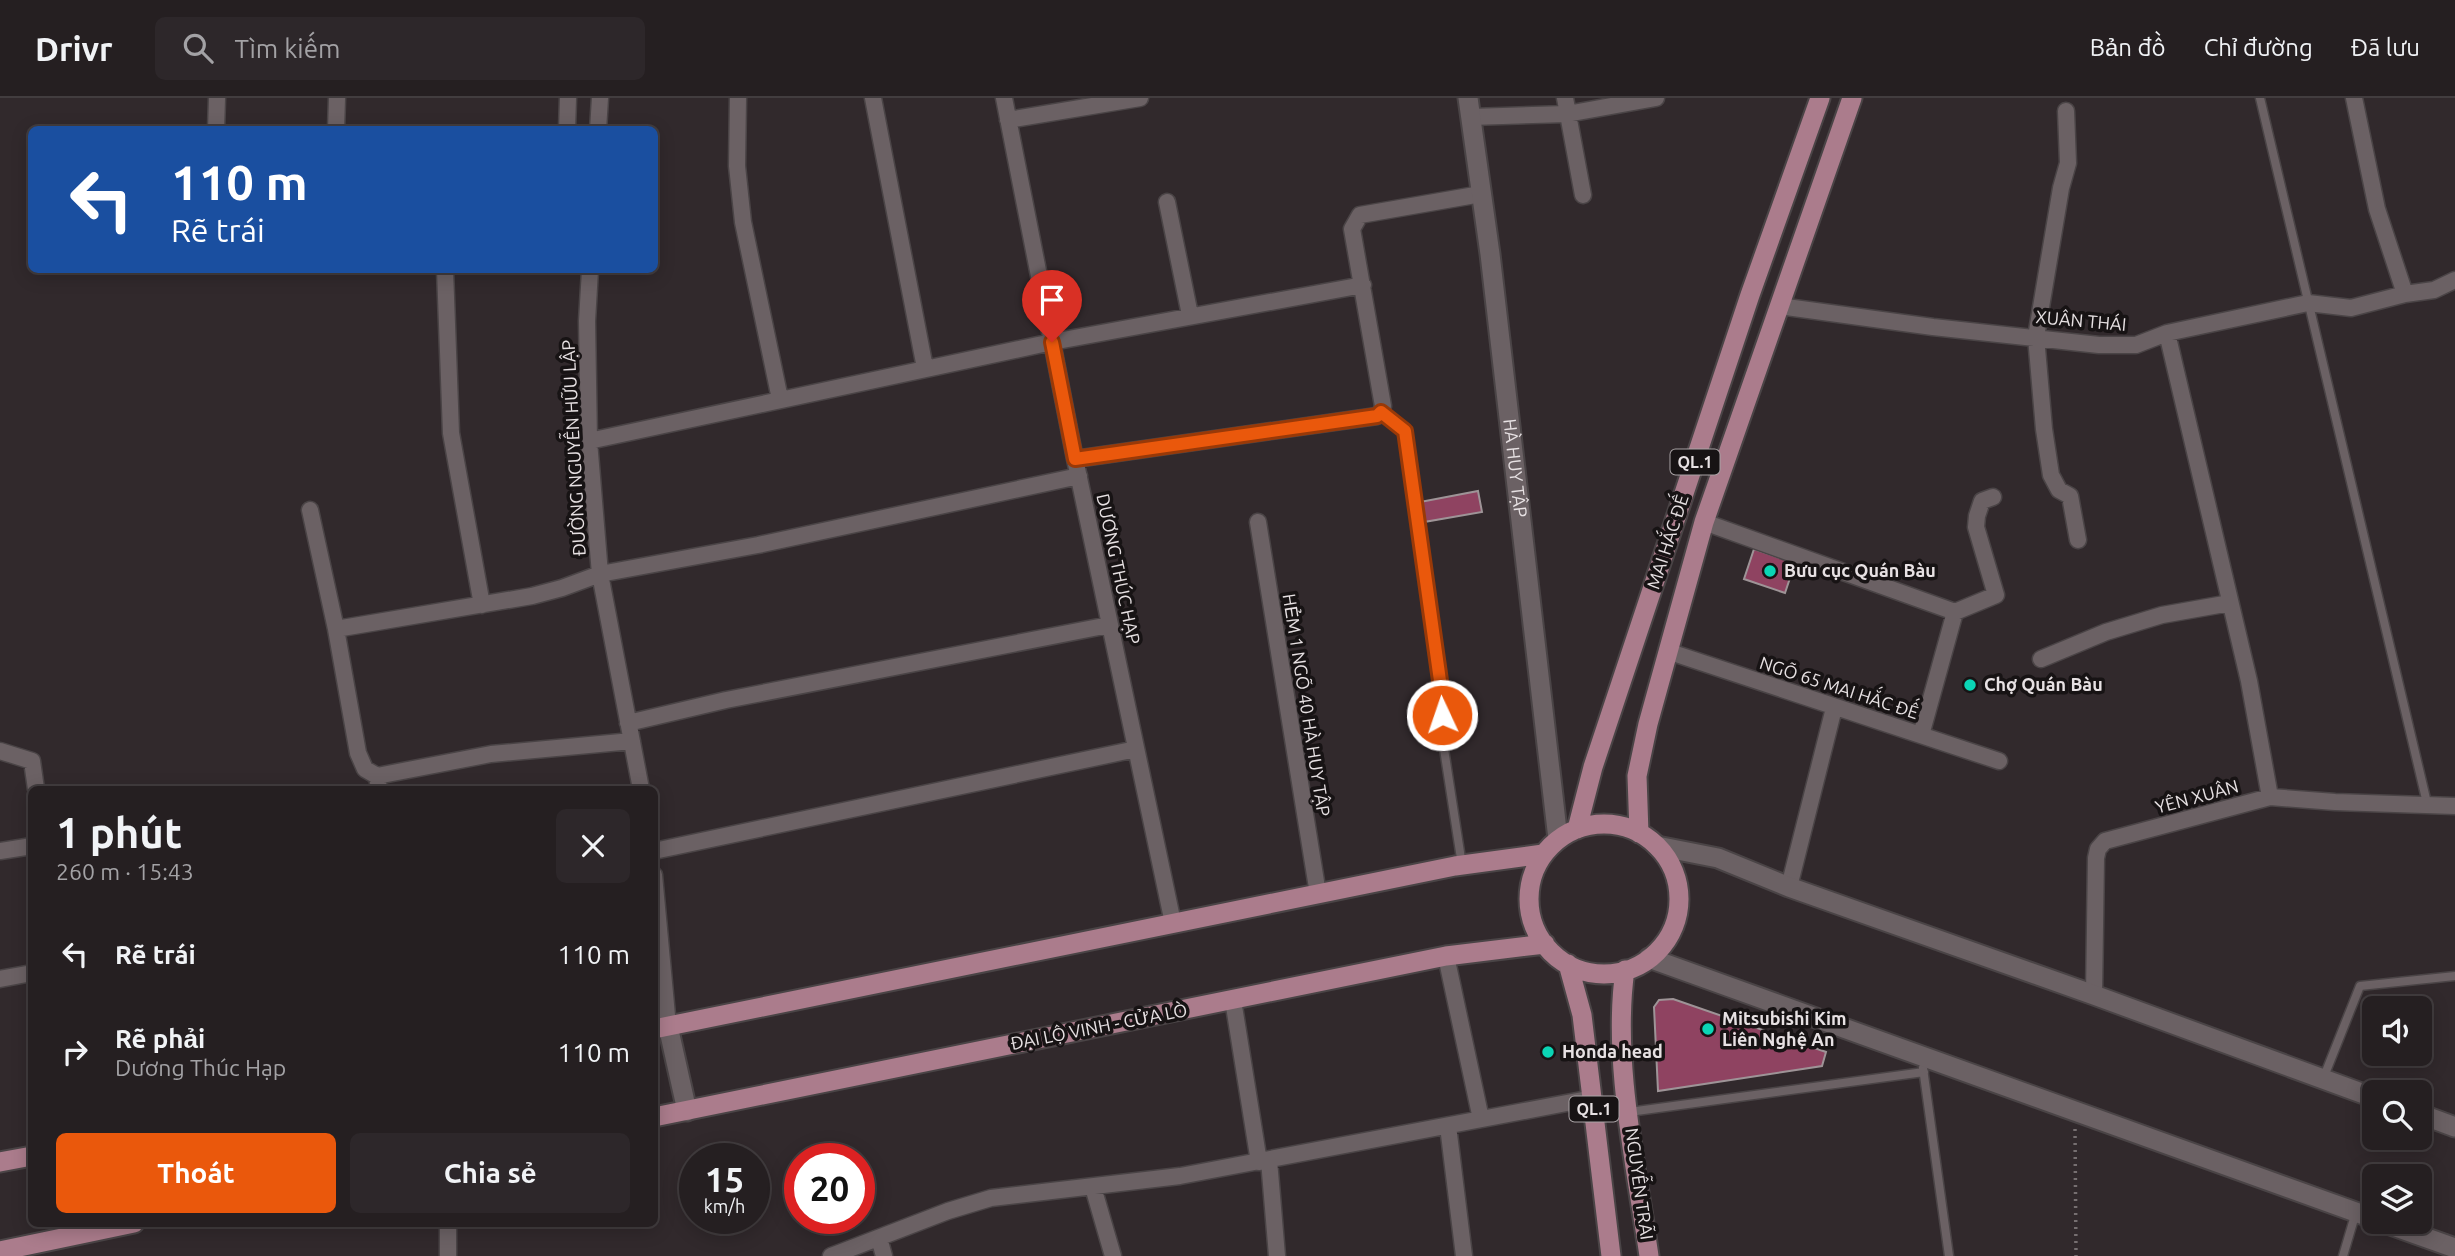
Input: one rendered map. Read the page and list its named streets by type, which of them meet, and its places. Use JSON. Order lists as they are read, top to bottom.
{
  "streets": {
    "main road": [
      "QL.1",
      "MAI HẮC ĐẾ",
      "ĐẠI LỘ VINH - CỬA LÒ",
      "NGUYỄN TRÃI"
    ],
    "street": [
      "XUÂN THÁI",
      "ĐƯỜNG NGUYỄN HỮU LẬP",
      "HÀ HUY TẬP",
      "DƯƠNG THÚC HẠP",
      "NGÕ 65 MAI HẮC ĐẾ",
      "HẺM 1 NGÕ 40 HÀ HUY TẬP",
      "YÊN XUÂN"
    ]
  },
  "crossings": [
    ["XUÂN THÁI", "MAI HẮC ĐẾ"],
    ["QL.1", "HÀ HUY TẬP"],
    ["QL.1", "MAI HẮC ĐẾ"],
    ["QL.1", "ĐẠI LỘ VINH - CỬA LÒ"],
    ["QL.1", "NGUYỄN TRÃI"],
    ["HÀ HUY TẬP", "MAI HẮC ĐẾ"],
    ["HÀ HUY TẬP", "ĐẠI LỘ VINH - CỬA LÒ"],
    ["MAI HẮC ĐẾ", "NGÕ 65 MAI HẮC ĐẾ"],
    ["MAI HẮC ĐẾ", "ĐẠI LỘ VINH - CỬA LÒ"]
  ],
  "places": [
    "Bưu cục Quán Bàu",
    "Chợ Quán Bàu",
    "Mitsubishi Kim Liên Nghệ An",
    "Honda head"
  ],
  "page": {
    "header": "Drivr",
    "search": "Tìm kiếm",
    "nav": ["Bản đồ", "Chỉ đường", "Đã lưu"],
    "turn": ["110 m", "Rẽ trái"],
    "heading": ["1 phút", "260 m · 15:43"],
    "list": [
      {
        "name": "Rẽ trái",
        "value": "110 m"
      },
      {
        "name": "Rẽ phải",
        "note": "Dương Thúc Hạp",
        "value": "110 m"
      }
    ],
    "buttons": ["Thoát", "Chia sẻ"],
    "speed": "15 km/h",
    "limit": "20"
  }
}
